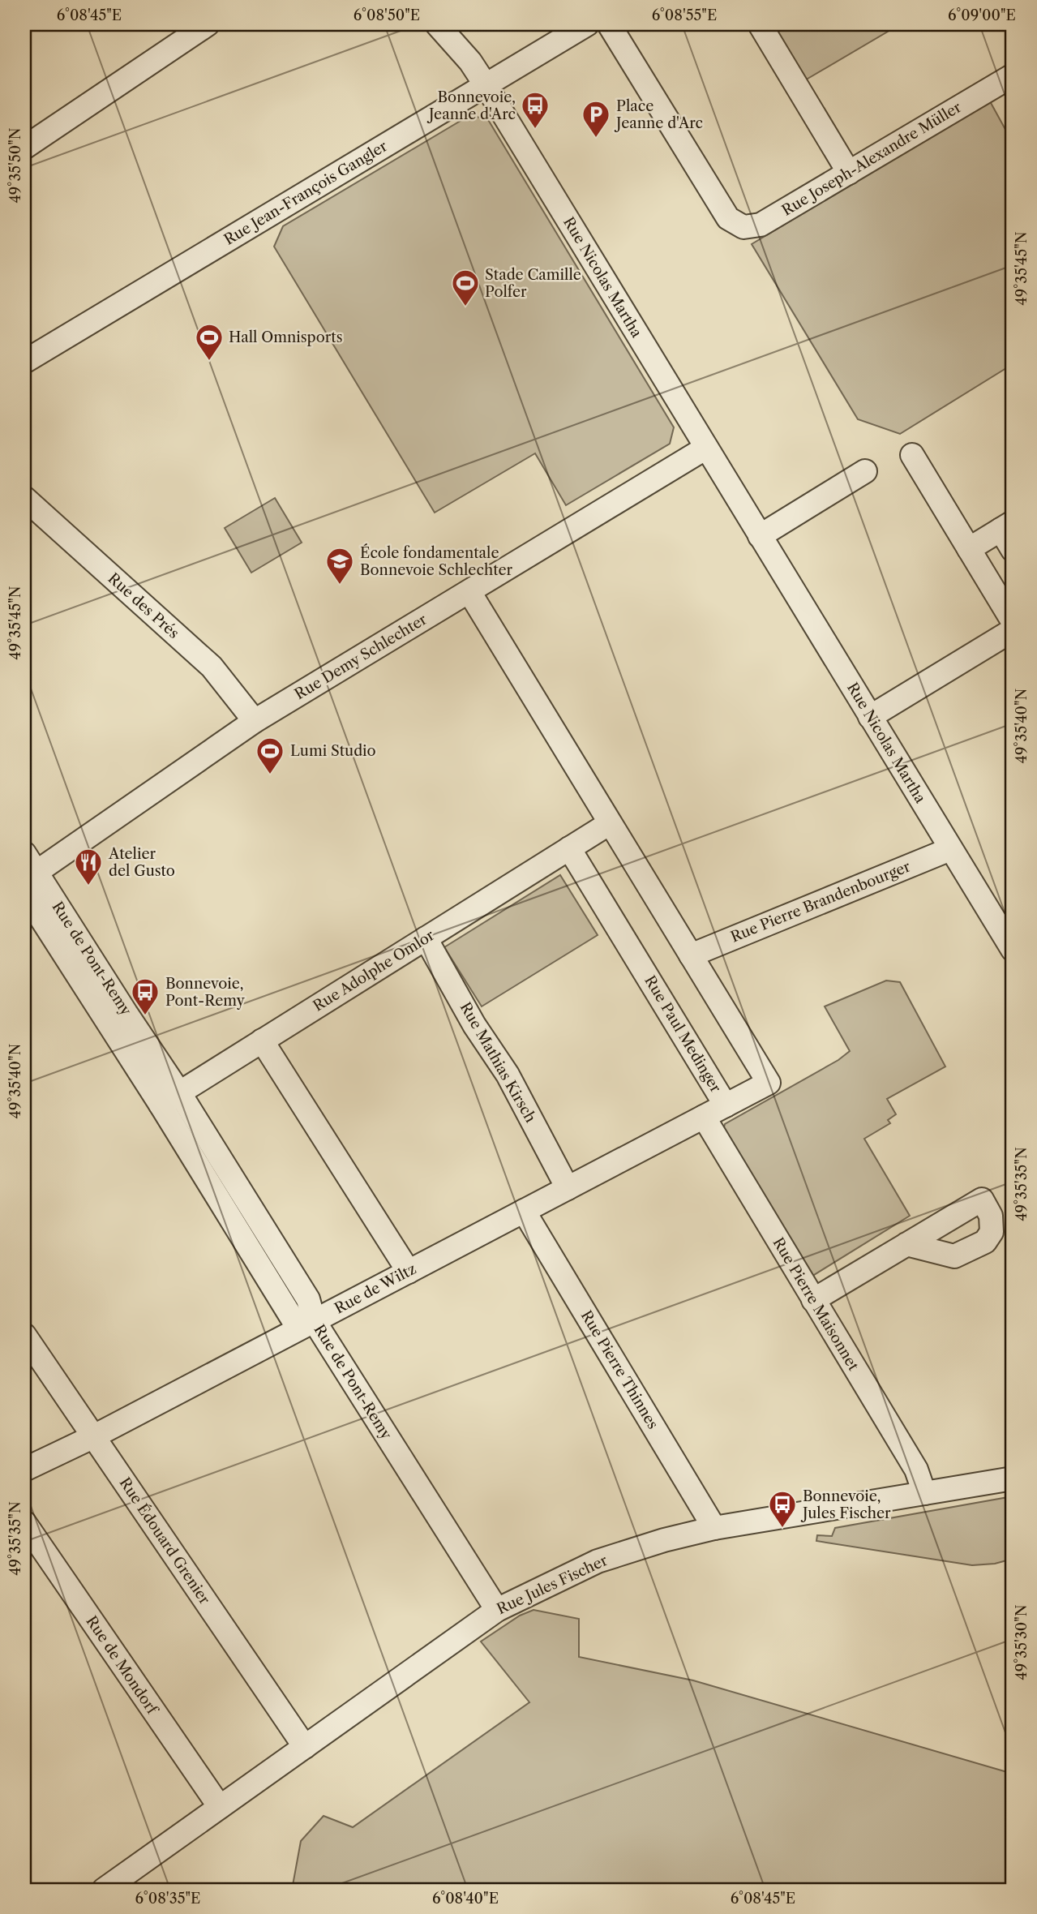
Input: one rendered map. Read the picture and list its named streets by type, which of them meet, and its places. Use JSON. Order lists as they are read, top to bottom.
{
  "streets": {
    "street": [
      "Rue Joseph-Alexandre Müller",
      "Rue Jean-François Gangler",
      "Rue Nicolas Martha",
      "Rue des Prés",
      "Rue Demy Schlechter",
      "Rue Pierre Brandenbourger",
      "Rue de Pont-Remy",
      "Rue Adolphe Omlor",
      "Rue Paul Medinger",
      "Rue Mathias Kirsch",
      "Rue de Wiltz",
      "Rue Pierre Maisonnet",
      "Rue Pierre Thinnes",
      "Rue Édouard Grenier",
      "Rue Jules Fischer",
      "Rue de Mondorf"
    ]
  },
  "crossings": [
    ["Rue Jean-François Gangler", "Rue Nicolas Martha"],
    ["Rue Nicolas Martha", "Rue Demy Schlechter"],
    ["Rue Nicolas Martha", "Rue Pierre Brandenbourger"],
    ["Rue des Prés", "Rue Demy Schlechter"],
    ["Rue Demy Schlechter", "Rue de Pont-Remy"],
    ["Rue Demy Schlechter", "Rue Paul Medinger"],
    ["Rue Pierre Brandenbourger", "Rue Paul Medinger"],
    ["Rue de Pont-Remy", "Rue Adolphe Omlor"],
    ["Rue de Pont-Remy", "Rue de Wiltz"],
    ["Rue de Pont-Remy", "Rue Jules Fischer"],
    ["Rue Adolphe Omlor", "Rue Paul Medinger"],
    ["Rue Adolphe Omlor", "Rue Mathias Kirsch"],
    ["Rue Paul Medinger", "Rue de Wiltz"],
    ["Rue Mathias Kirsch", "Rue de Wiltz"],
    ["Rue de Wiltz", "Rue Pierre Maisonnet"],
    ["Rue de Wiltz", "Rue Pierre Thinnes"],
    ["Rue de Wiltz", "Rue Édouard Grenier"],
    ["Rue Pierre Maisonnet", "Rue Jules Fischer"],
    ["Rue Pierre Thinnes", "Rue Jules Fischer"],
    ["Rue Édouard Grenier", "Rue Jules Fischer"],
    ["Rue Jules Fischer", "Rue de Mondorf"]
  ],
  "places": {
    "bus stop": ["Bonnevoie, Jeanne d'Arc", "Bonnevoie, Pont-Remy", "Bonnevoie, Jules Fischer"],
    "parking": ["Place Jeanne d'Arc"],
    "sports": ["Stade Camille Polfer", "Hall Omnisports", "Lumi Studio"],
    "school or university": ["École fondamentale Bonnevoie Schlechter"],
    "restaurant": ["Atelier del Gusto"]
  },
  "coordinates": [
    "6°08'45\"E",
    "6°08'50\"E",
    "6°08'55\"E",
    "6°09'00\"E",
    "49°35'50\"N",
    "49°35'45\"N",
    "49°35'40\"N",
    "49°35'35\"N",
    "49°35'30\"N",
    "6°08'35\"E",
    "6°08'40\"E"
  ]
}
